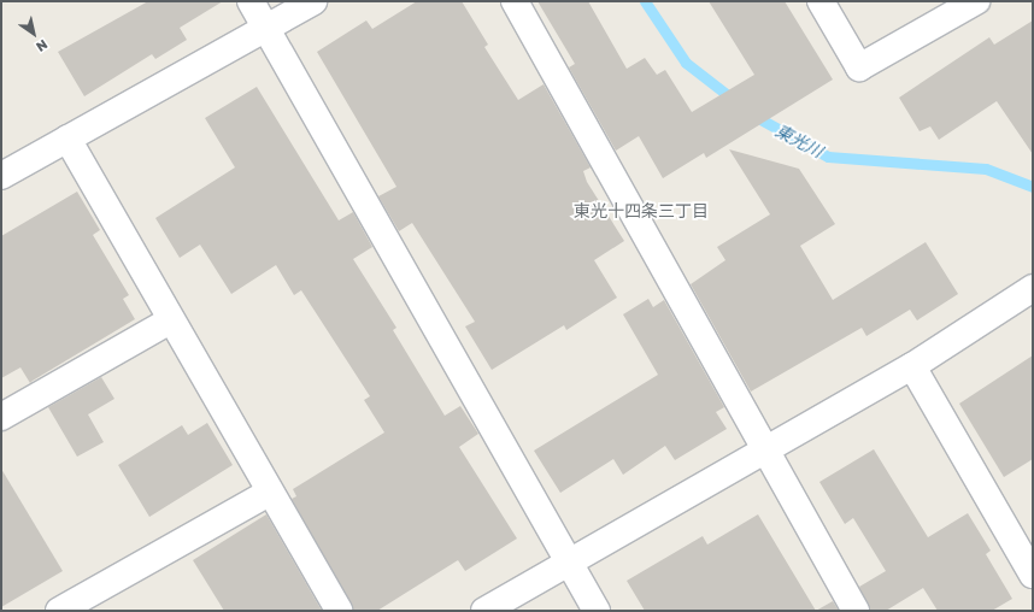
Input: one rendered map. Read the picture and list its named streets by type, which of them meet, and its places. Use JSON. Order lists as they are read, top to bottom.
{
  "districts": ["東光十四条三丁目"],
  "water": ["東光川"],
  "north": "bottom right"
}
